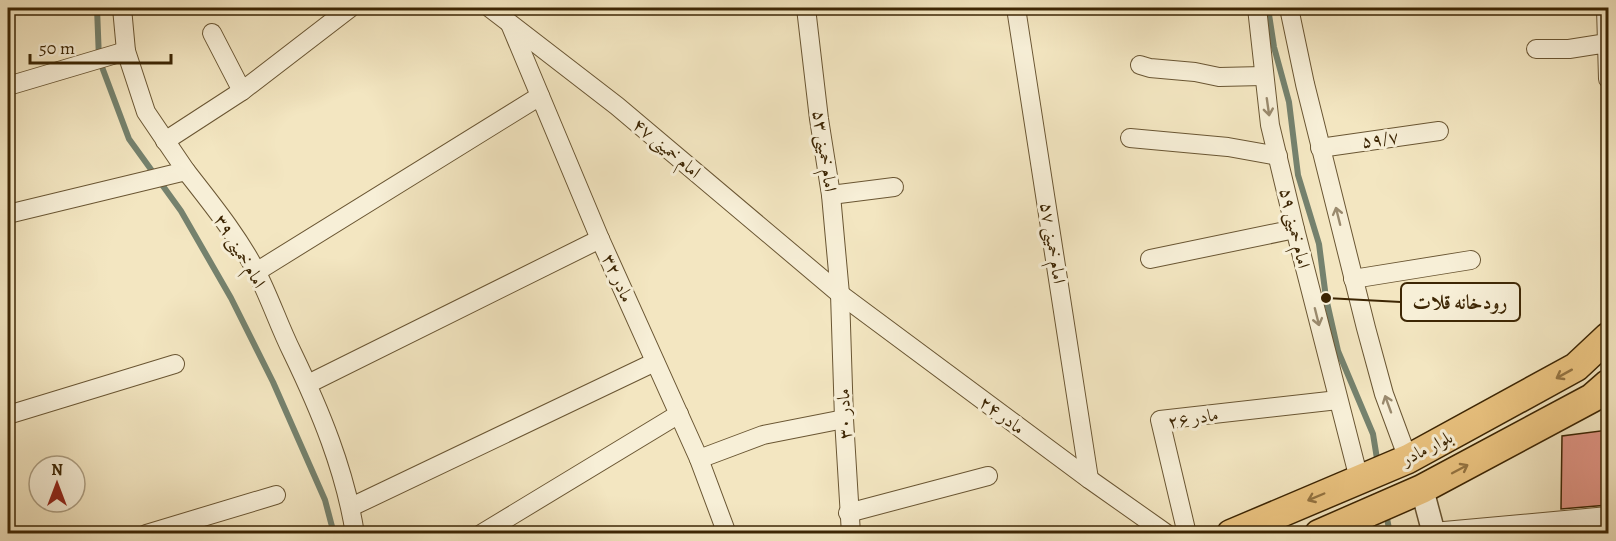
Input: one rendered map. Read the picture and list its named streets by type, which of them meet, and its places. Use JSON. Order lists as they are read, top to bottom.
{
  "streets": {
    "main road": ["بلوار مادر"],
    "street": [
      "۵۹/۷",
      "امام خمینی ۴۷",
      "امام خمینی ۵۳",
      "امام خمینی ۵۹",
      "امام خمینی ۵۷",
      "امام خمینی ۳۹",
      "مادر ۳۲",
      "مادر ۳۰",
      "مادر ۲۴",
      "مادر ۲۶"
    ]
  },
  "crossings": [
    ["امام خمینی ۴۷", "امام خمینی ۵۳"],
    ["امام خمینی ۴۷", "مادر ۳۲"],
    ["امام خمینی ۴۷", "مادر ۳۰"],
    ["امام خمینی ۴۷", "مادر ۲۴"],
    ["امام خمینی ۵۳", "مادر ۳۰"],
    ["امام خمینی ۵۳", "مادر ۲۴"],
    ["امام خمینی ۵۹", "مادر ۲۶"],
    ["امام خمینی ۵۹", "بلوار مادر"],
    ["امام خمینی ۵۷", "مادر ۲۴"],
    ["مادر ۳۰", "مادر ۲۴"]
  ],
  "places": ["رودخانه قلات"],
  "scale_bar": "50 m",
  "north": "top"
}
